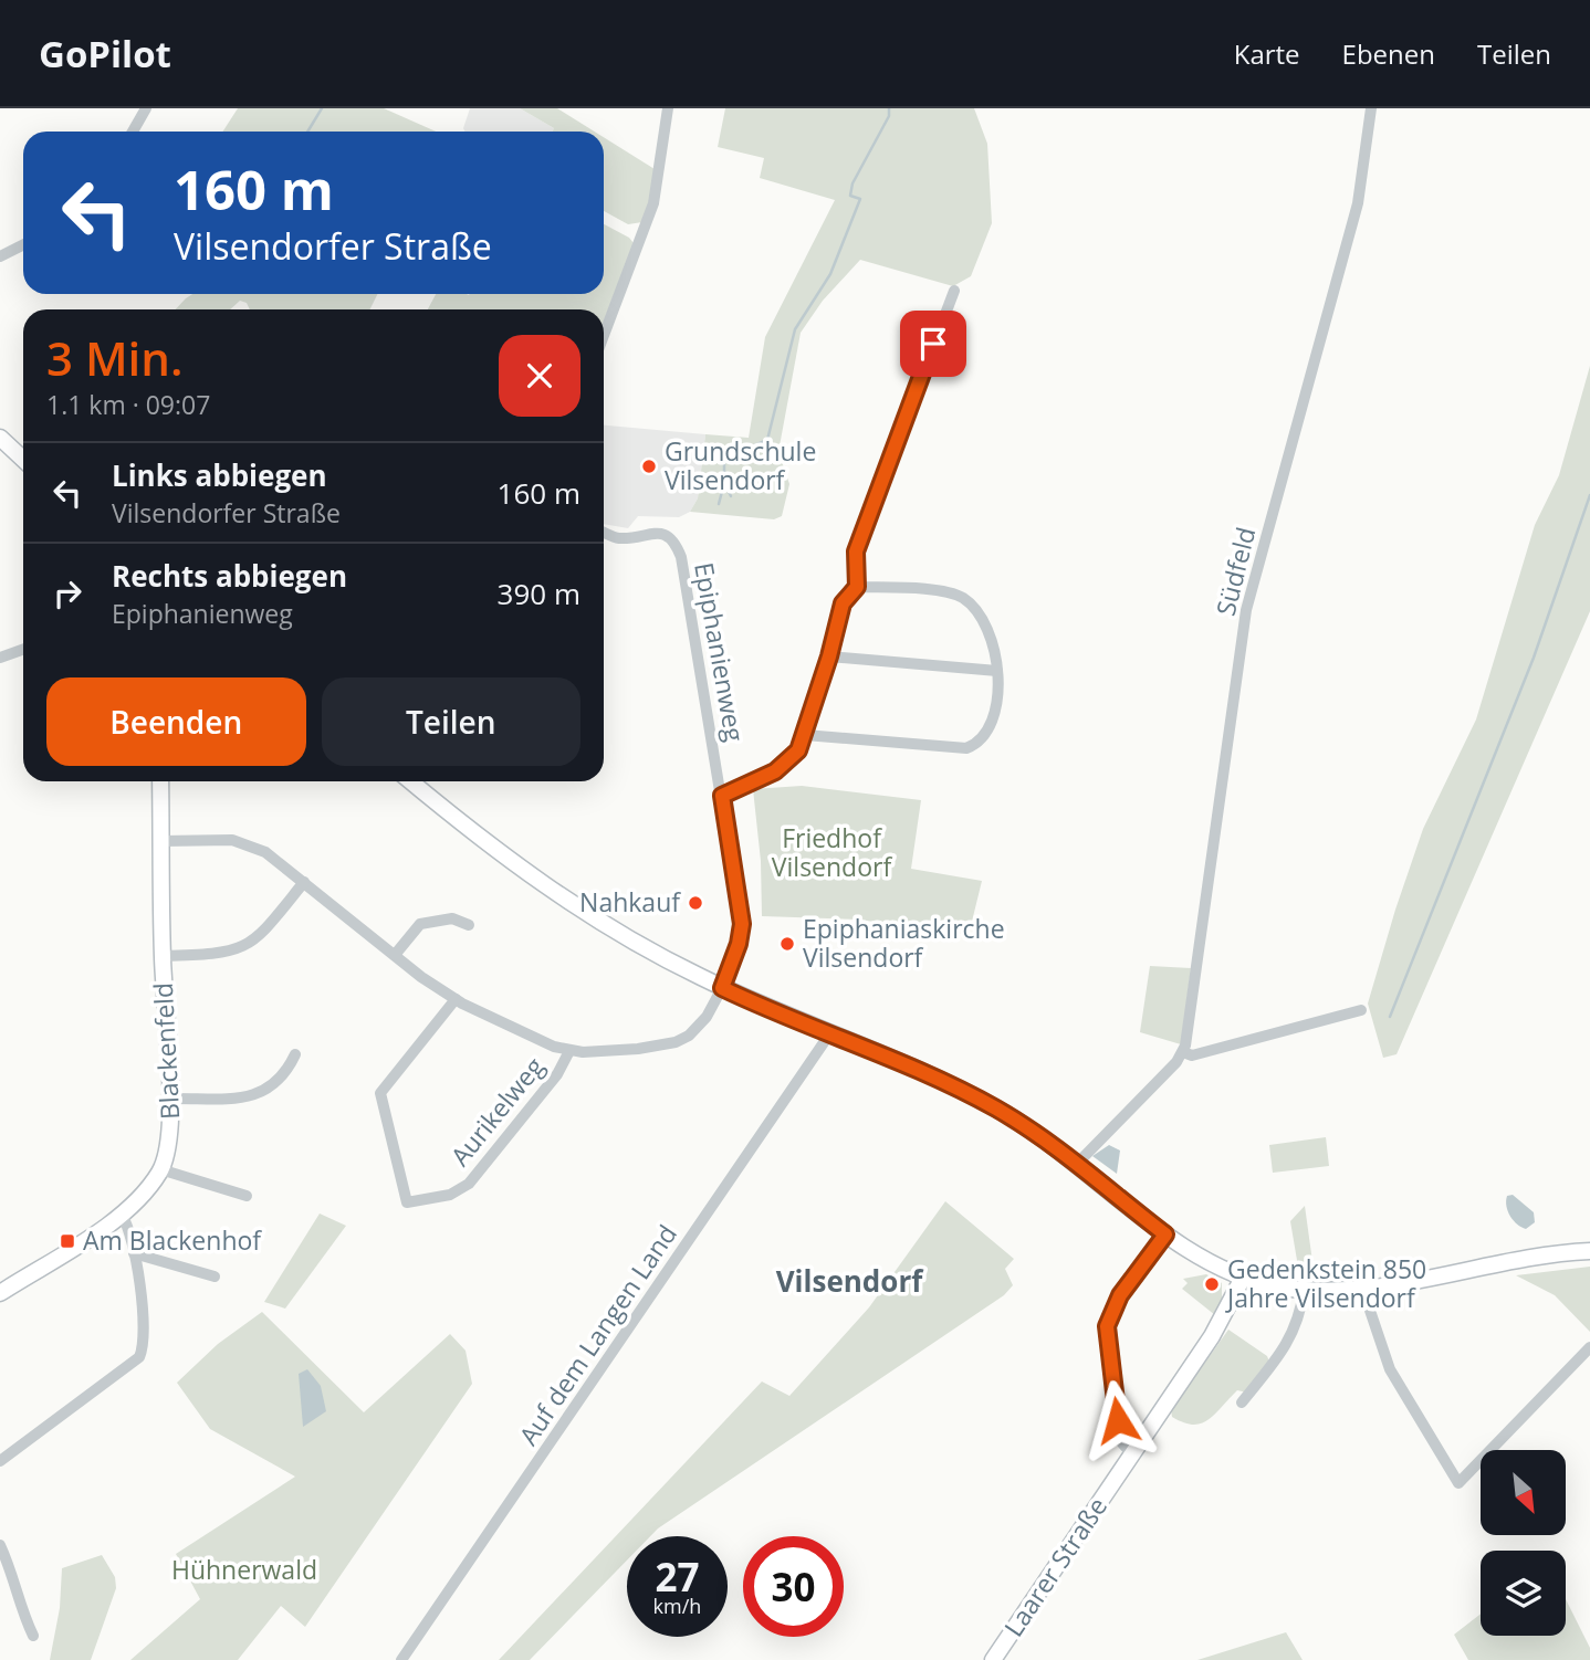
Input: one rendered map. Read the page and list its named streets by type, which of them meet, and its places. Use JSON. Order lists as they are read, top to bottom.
{
  "streets": {
    "main road": ["Blackenfeld", "Laarer Straße"],
    "street": [
      "Südfeld",
      "Epiphanienweg",
      "Aurikelweg",
      "Auf dem Langen Land"
    ]
  },
  "crossings": [
    ["Epiphanienweg", "Aurikelweg"]
  ],
  "districts": ["Vilsendorf"],
  "parks": ["Friedhof Vilsendorf", "Hühnerwald"],
  "places": {
    "other": [
      "Grundschule Vilsendorf",
      "Nahkauf",
      "Epiphaniaskirche Vilsendorf",
      "Gedenkstein 850 Jahre Vilsendorf"
    ],
    "transit": ["Am Blackenhof"]
  },
  "north": "bottom right",
  "page": {
    "header": "GoPilot",
    "nav": ["Karte", "Ebenen", "Teilen"],
    "turn": ["160 m", "Vilsendorfer Straße"],
    "heading": ["3 Min.", "1.1 km · 09:07"],
    "list": [
      {
        "name": "Links abbiegen",
        "note": "Vilsendorfer Straße",
        "value": "160 m"
      },
      {
        "name": "Rechts abbiegen",
        "note": "Epiphanienweg",
        "value": "390 m"
      }
    ],
    "buttons": ["Beenden", "Teilen"],
    "speed": "27 km/h",
    "limit": "30"
  }
}
